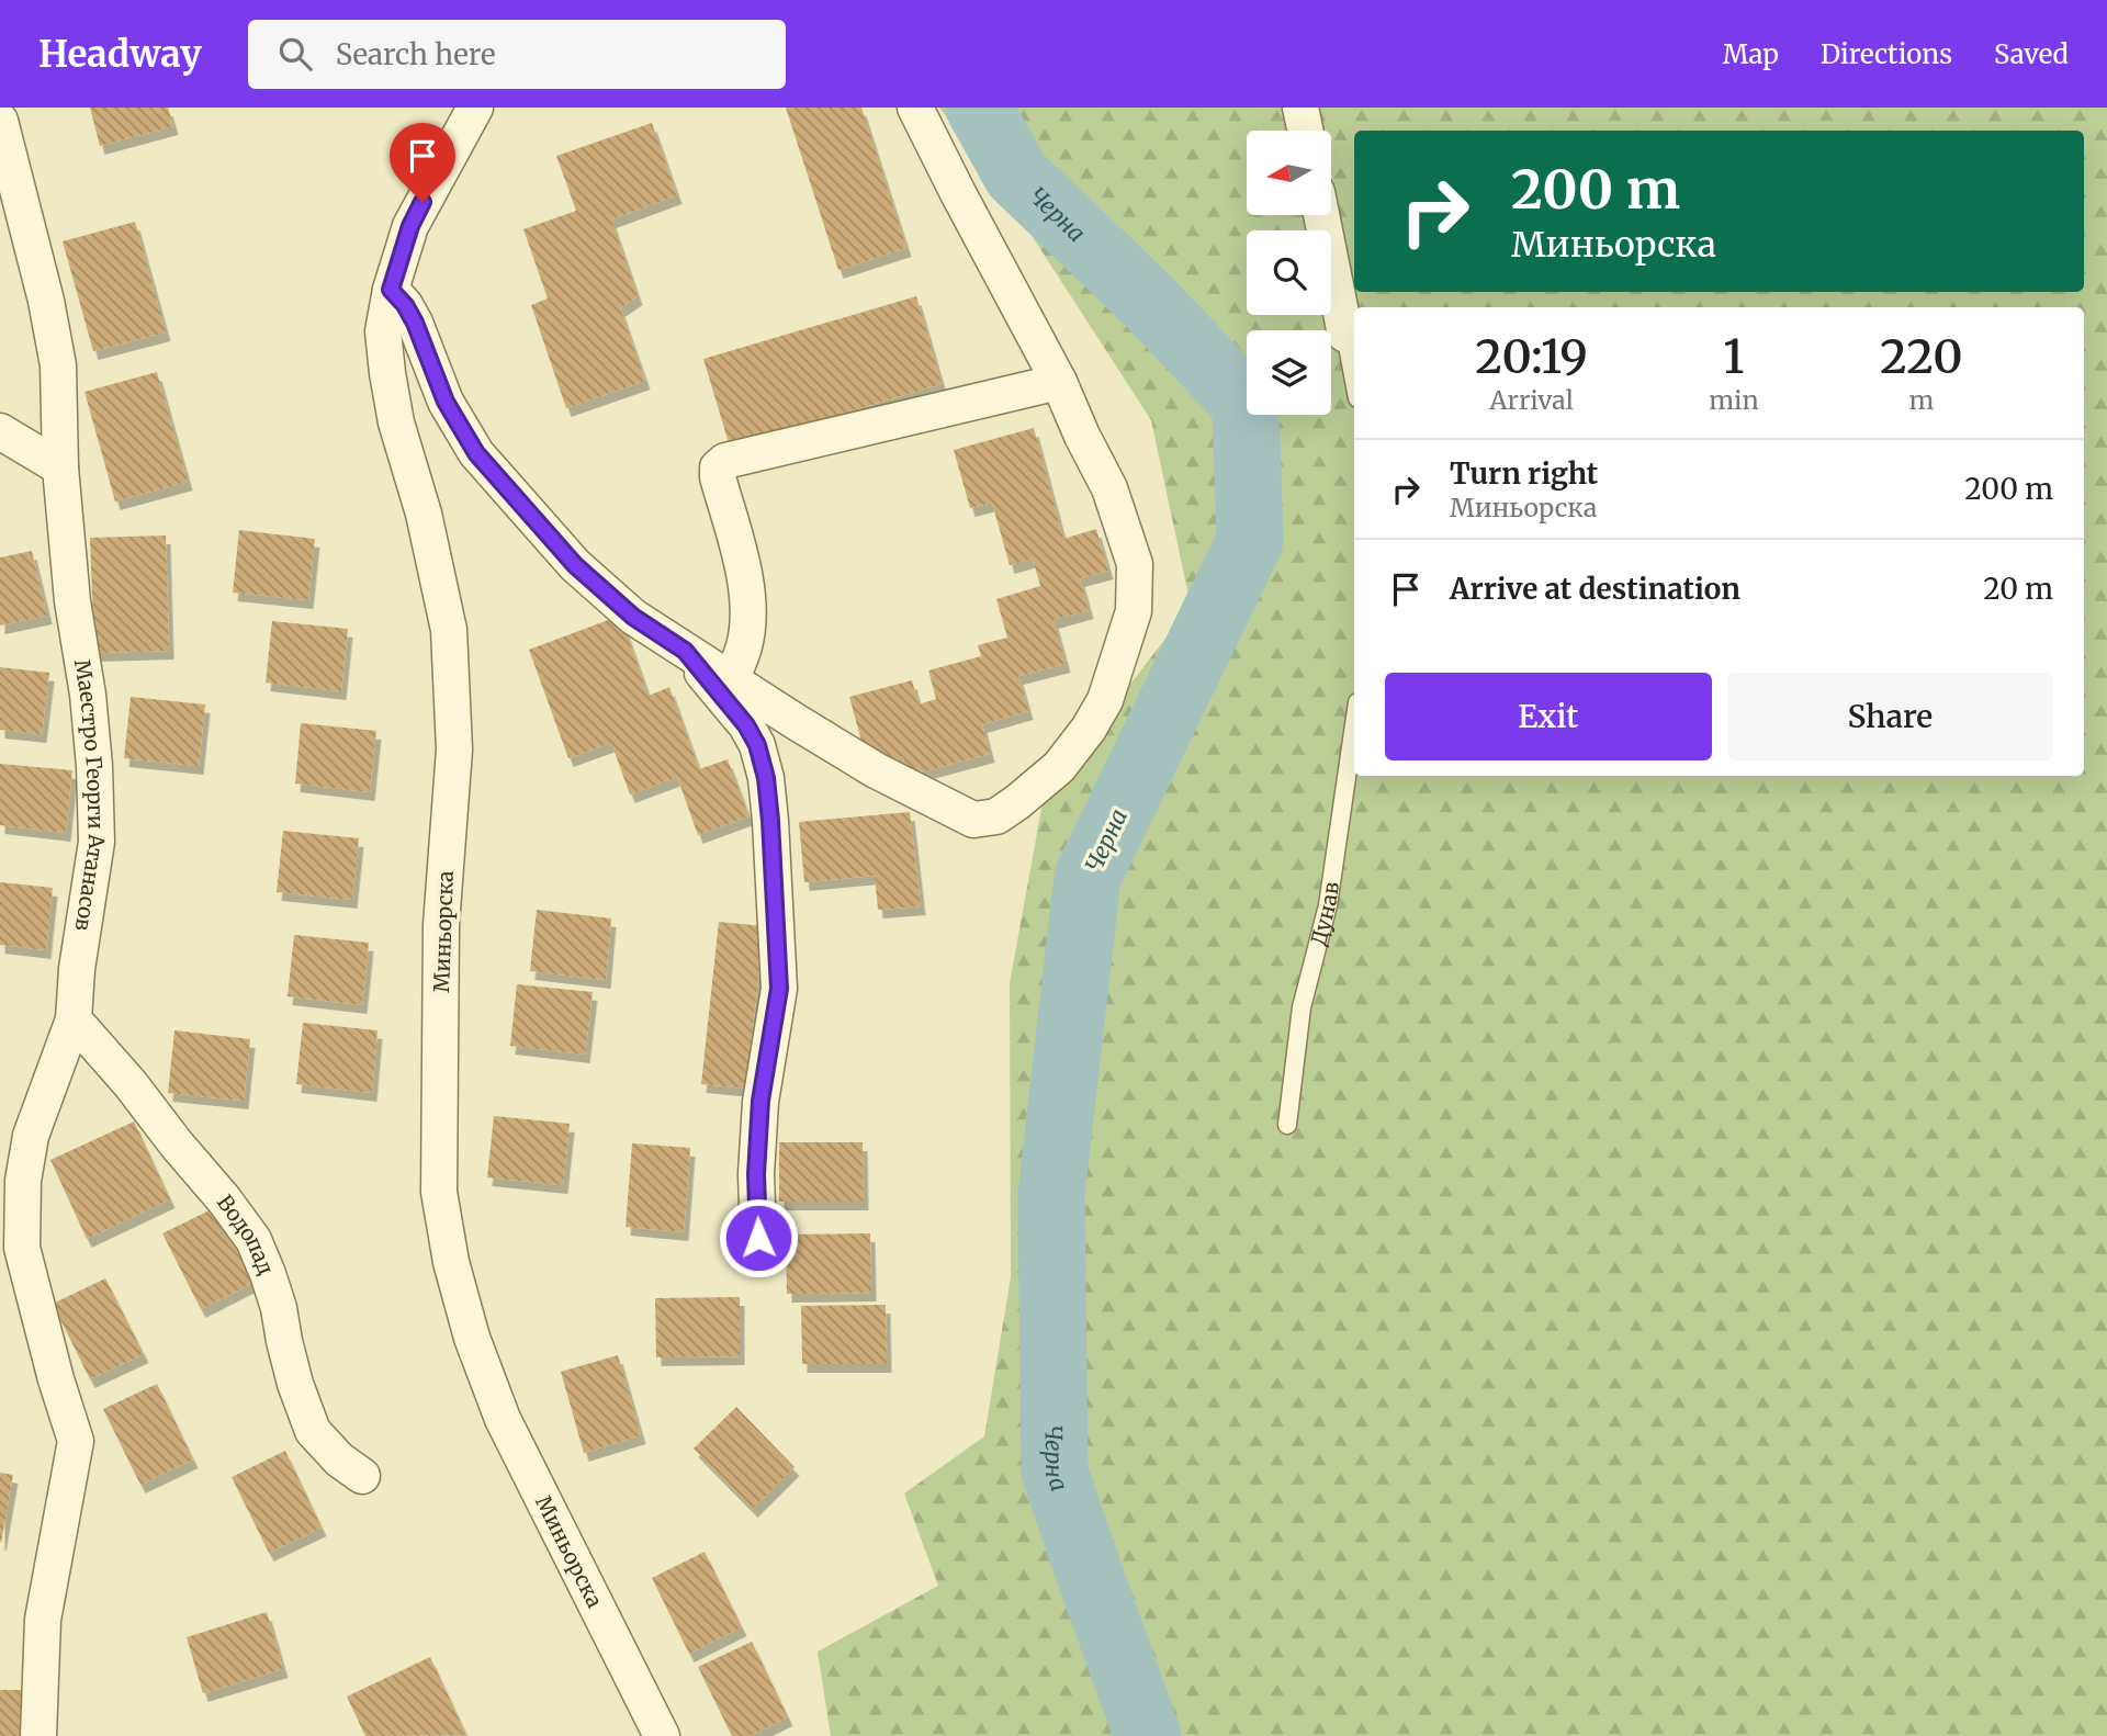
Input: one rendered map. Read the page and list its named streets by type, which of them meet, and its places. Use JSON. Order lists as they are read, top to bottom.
{
  "streets": {
    "street": ["Маестро Георги Атанасов", "Миньорска", "Водопад"],
    "lane": ["Дунав"]
  },
  "crossings": [
    ["Маестро Георги Атанасов", "Водопад"]
  ],
  "water": ["Черна"],
  "north": "left",
  "page": {
    "header": "Headway",
    "search": "Search here",
    "nav": ["Map", "Directions", "Saved"],
    "turn": ["200 m", "Миньорска"],
    "eta": [
      "20:19",
      "Arrival",
      "1",
      "min",
      "220",
      "m"
    ],
    "list": [
      {
        "name": "Turn right",
        "note": "Миньорска",
        "value": "200 m"
      },
      {
        "name": "Arrive at destination",
        "value": "20 m"
      }
    ],
    "buttons": ["Exit", "Share"]
  }
}
